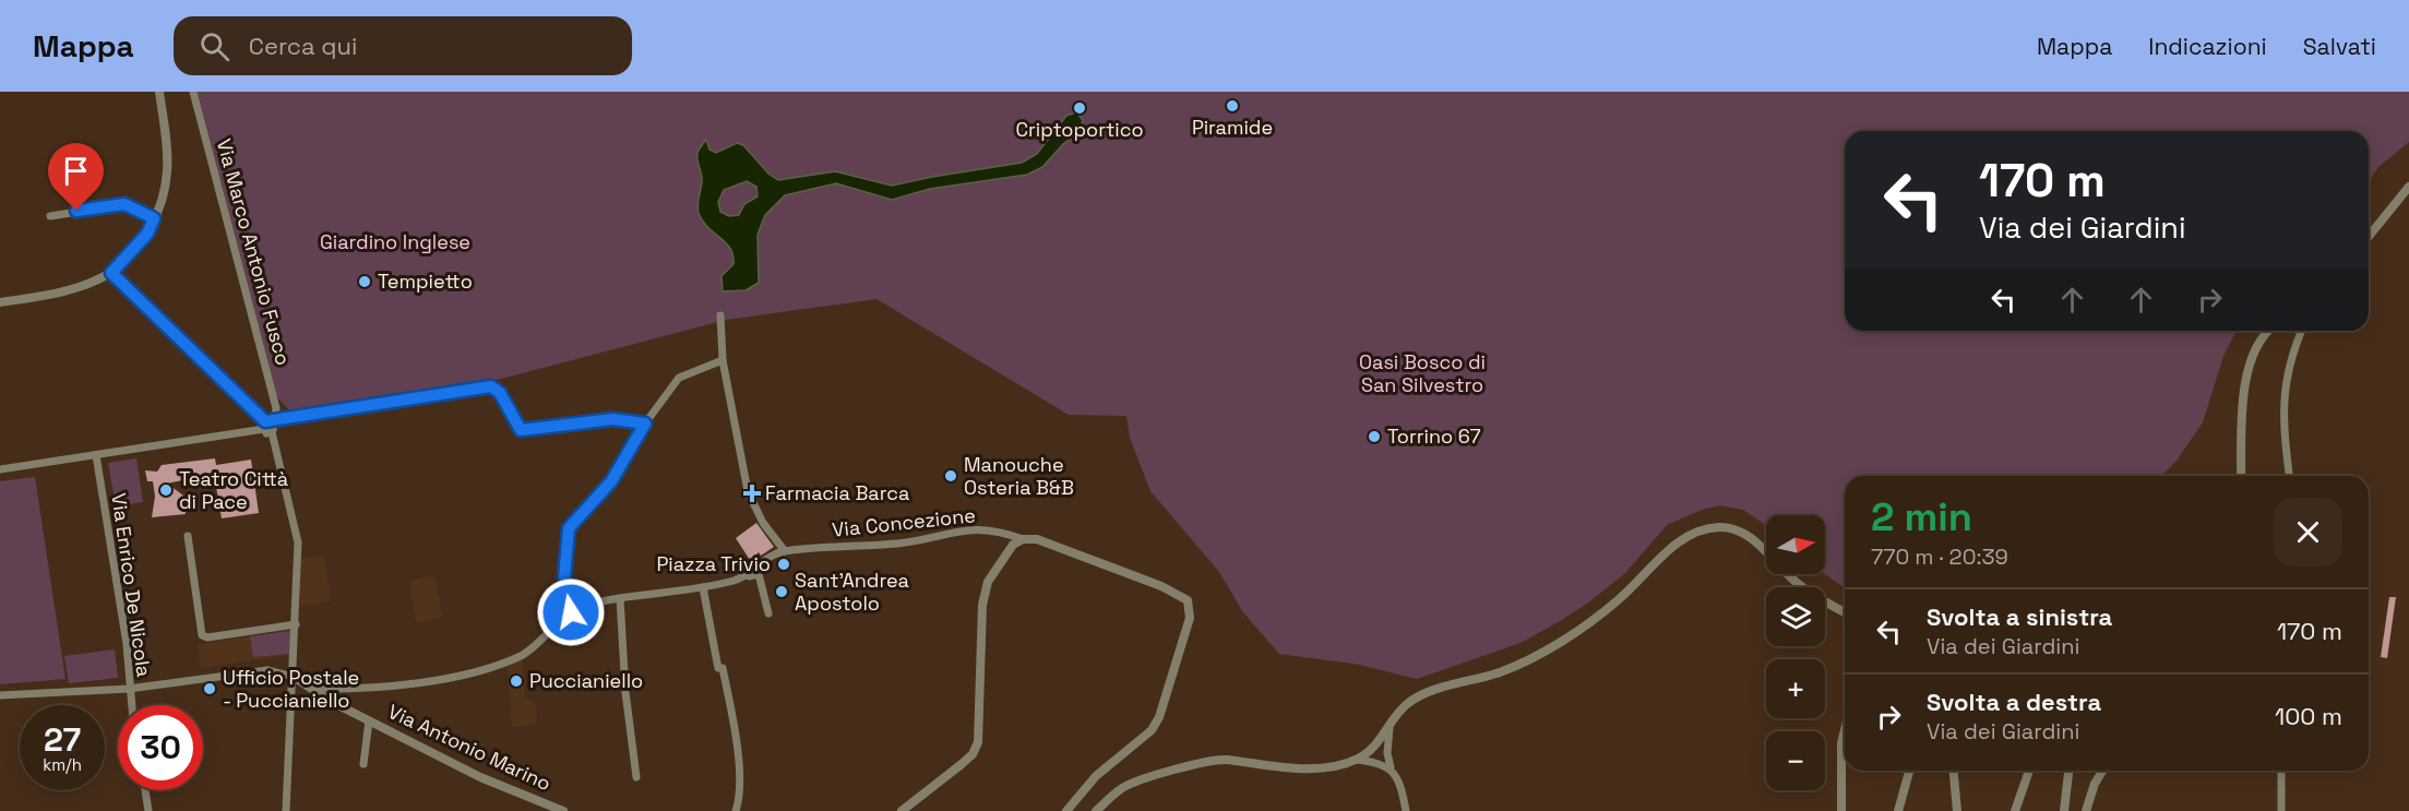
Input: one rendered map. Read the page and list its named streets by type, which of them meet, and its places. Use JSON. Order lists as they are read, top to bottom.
{
  "streets": {
    "street": [
      "Via Marco Antonio Fusco",
      "Via Concezione",
      "Via Enrico De Nicola",
      "Via Antonio Marino"
    ]
  },
  "crossings": [
    ["Via Marco Antonio Fusco", "Via Antonio Marino"],
    ["Via Concezione", "Via Antonio Marino"]
  ],
  "parks": ["Giardino Inglese", "Oasi Bosco di San Silvestro"],
  "places": {
    "other": [
      "Piramide",
      "Criptoportico",
      "Tempietto",
      "Torrino 67",
      "Manouche Osteria B&B",
      "Teatro Città di Pace",
      "Piazza Trivio",
      "Sant'Andrea Apostolo",
      "Puccianiello",
      "Ufficio Postale - Puccianiello"
    ],
    "health": ["Farmacia Barca"]
  },
  "north": "right",
  "page": {
    "header": "Mappa",
    "search": "Cerca qui",
    "nav": ["Mappa", "Indicazioni", "Salvati"],
    "turn": ["170 m", "Via dei Giardini"],
    "heading": ["2 min", "770 m · 20:39"],
    "map_buttons": ["+", "−"],
    "list": [
      {
        "name": "Svolta a sinistra",
        "note": "Via dei Giardini",
        "value": "170 m"
      },
      {
        "name": "Svolta a destra",
        "note": "Via dei Giardini",
        "value": "100 m"
      }
    ],
    "speed": "27 km/h",
    "limit": "30"
  }
}
